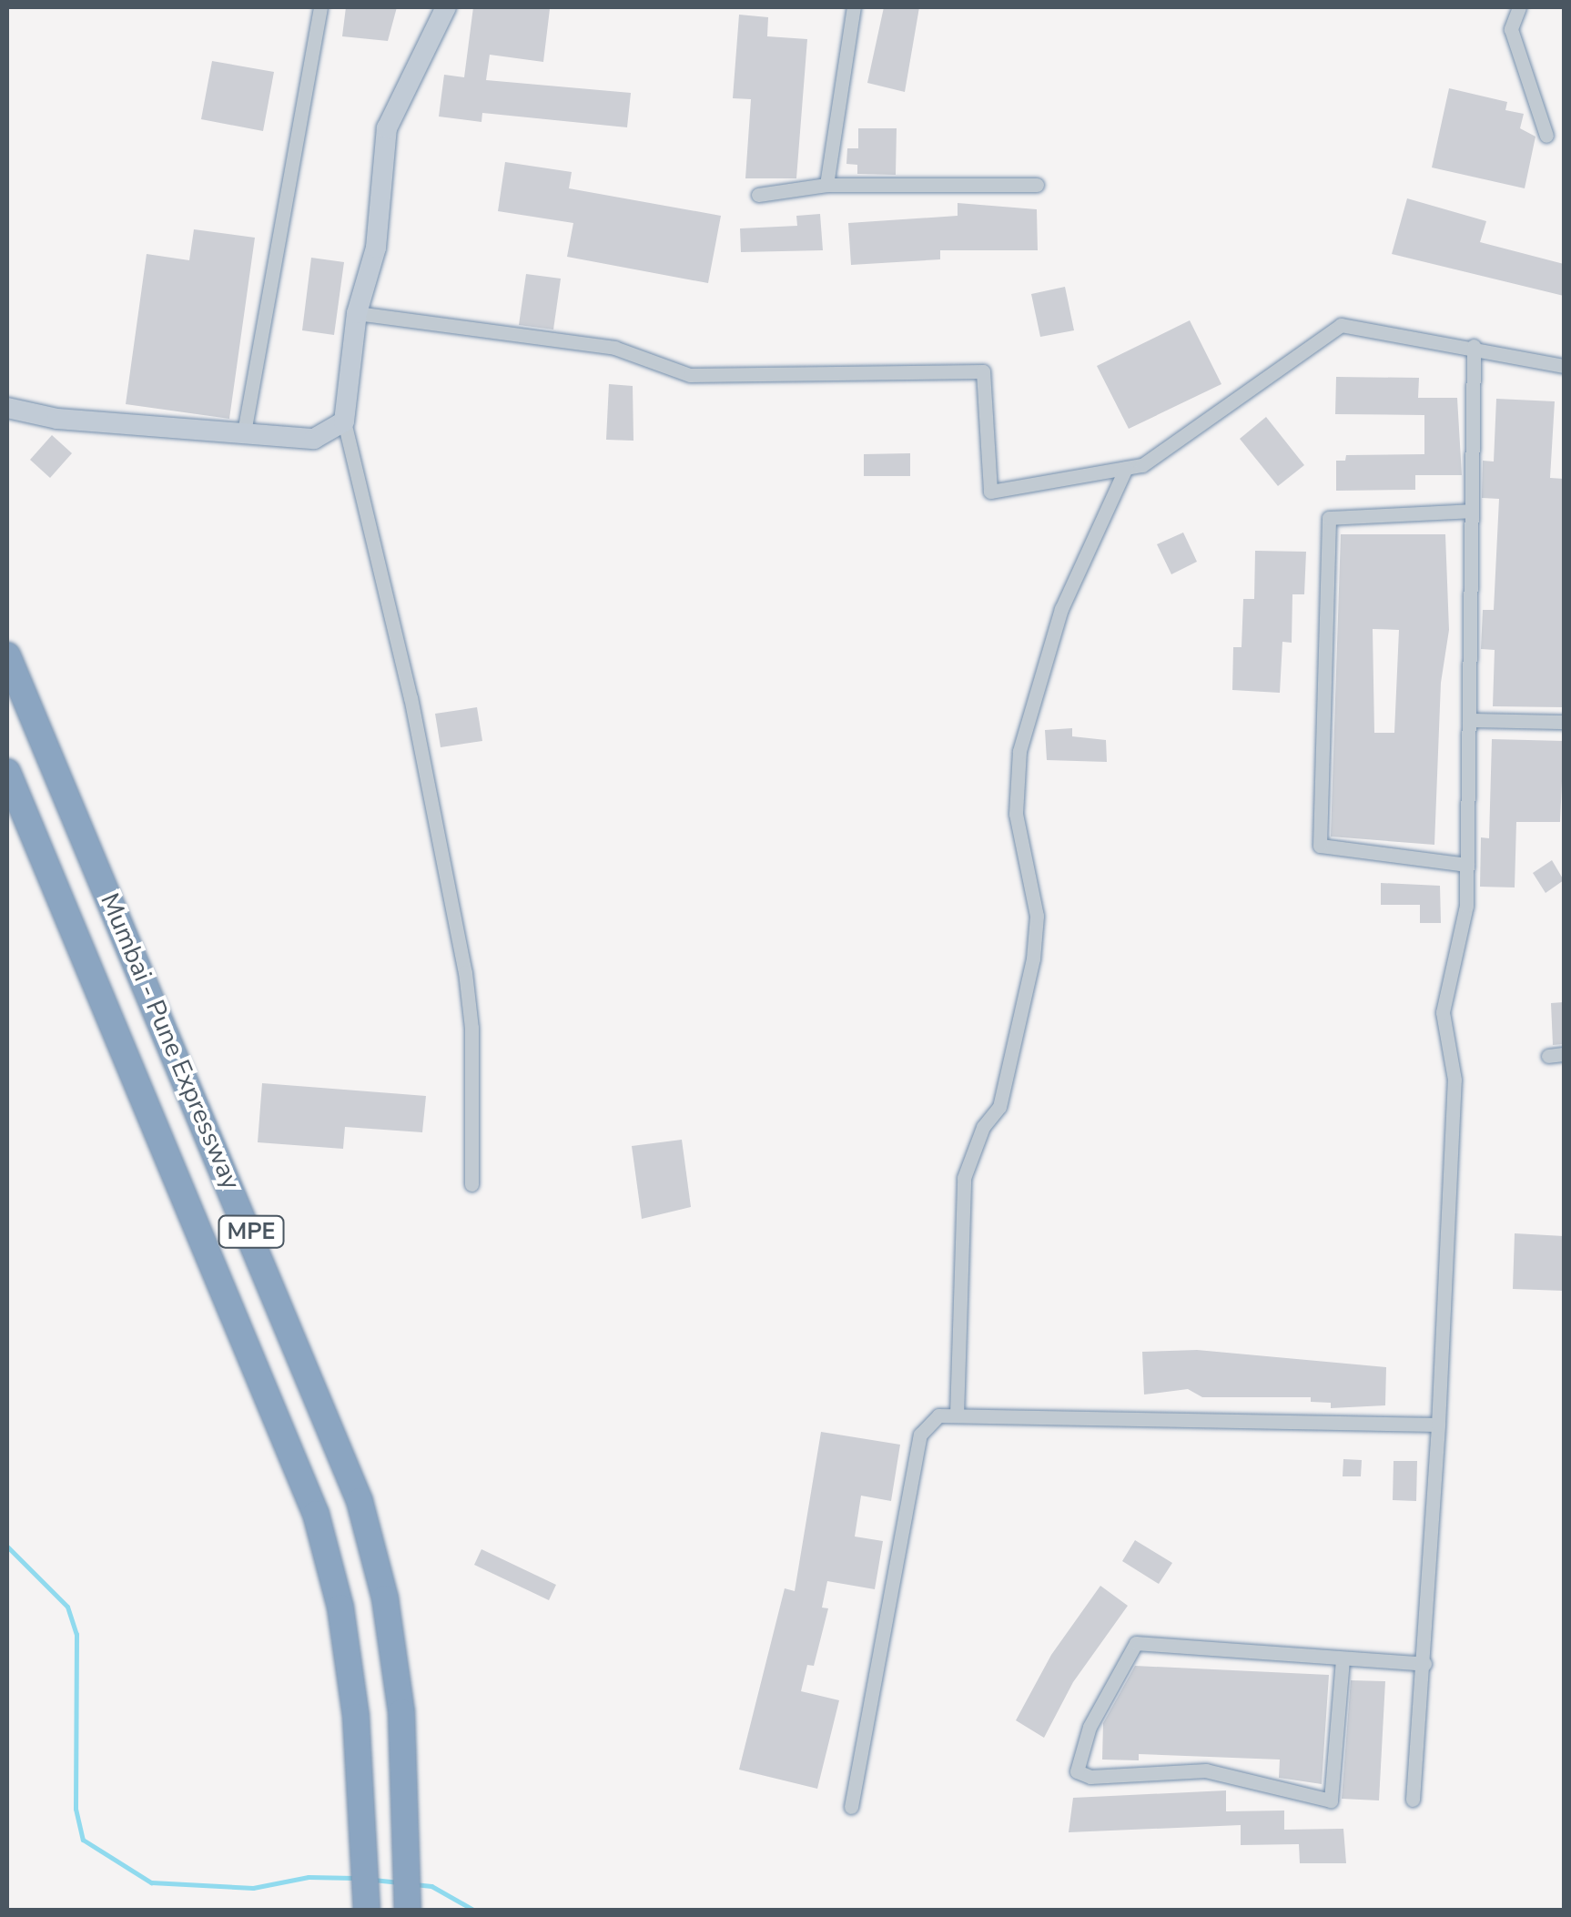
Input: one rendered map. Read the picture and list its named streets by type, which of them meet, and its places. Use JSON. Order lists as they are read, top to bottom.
{
  "streets": {
    "highway": ["Mumbai - Pune Expressway", "MPE"]
  }
}
